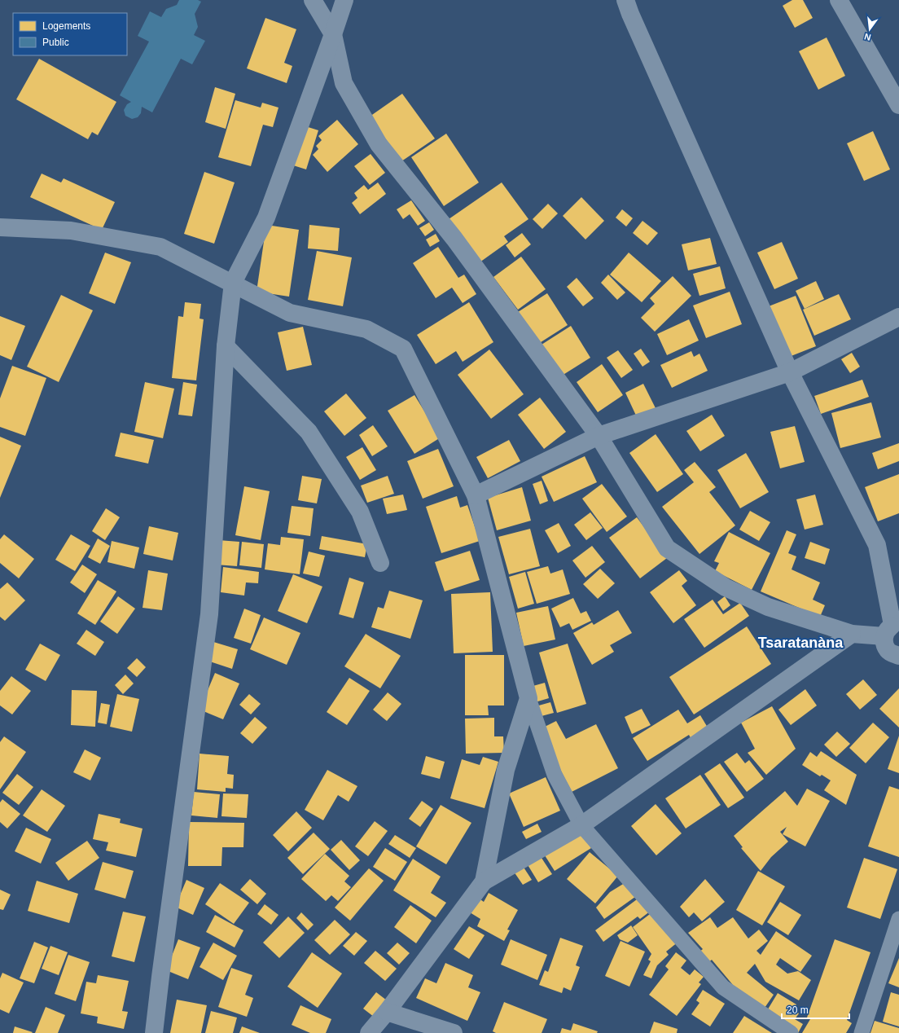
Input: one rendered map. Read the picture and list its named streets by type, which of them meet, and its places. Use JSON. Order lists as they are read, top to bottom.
{
  "districts": ["Tsaratanàna"],
  "legend": ["Logements", "Public"],
  "scale_bar": "20 m",
  "north": "bottom"
}
